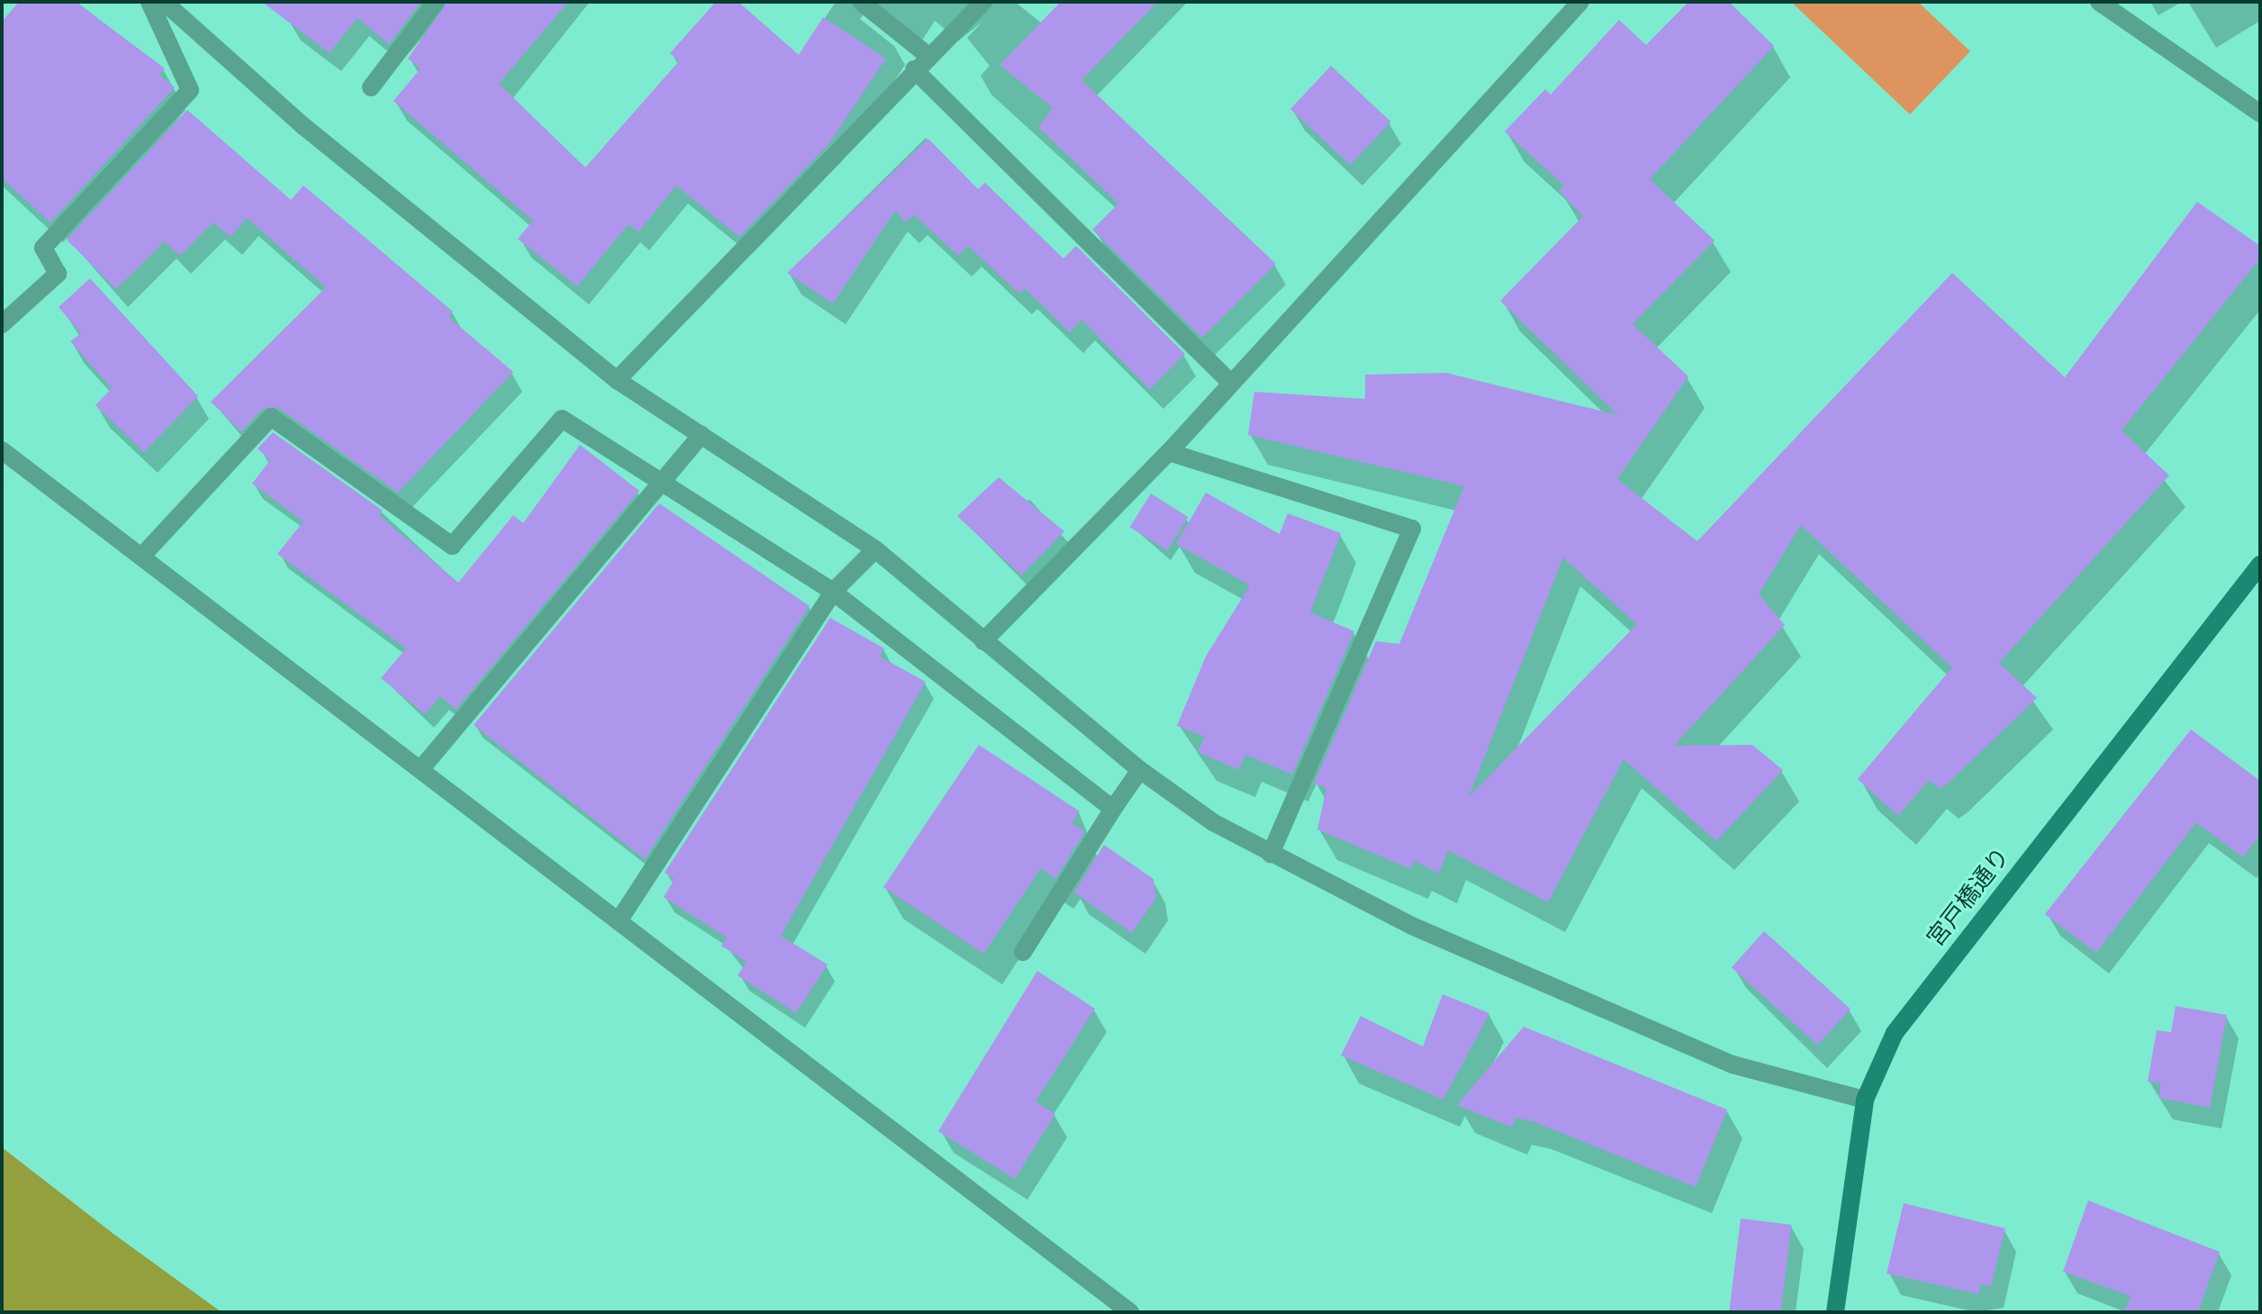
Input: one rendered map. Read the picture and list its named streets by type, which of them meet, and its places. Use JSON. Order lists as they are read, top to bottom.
{
  "streets": {
    "street": ["宮戸橋通り"]
  }
}
